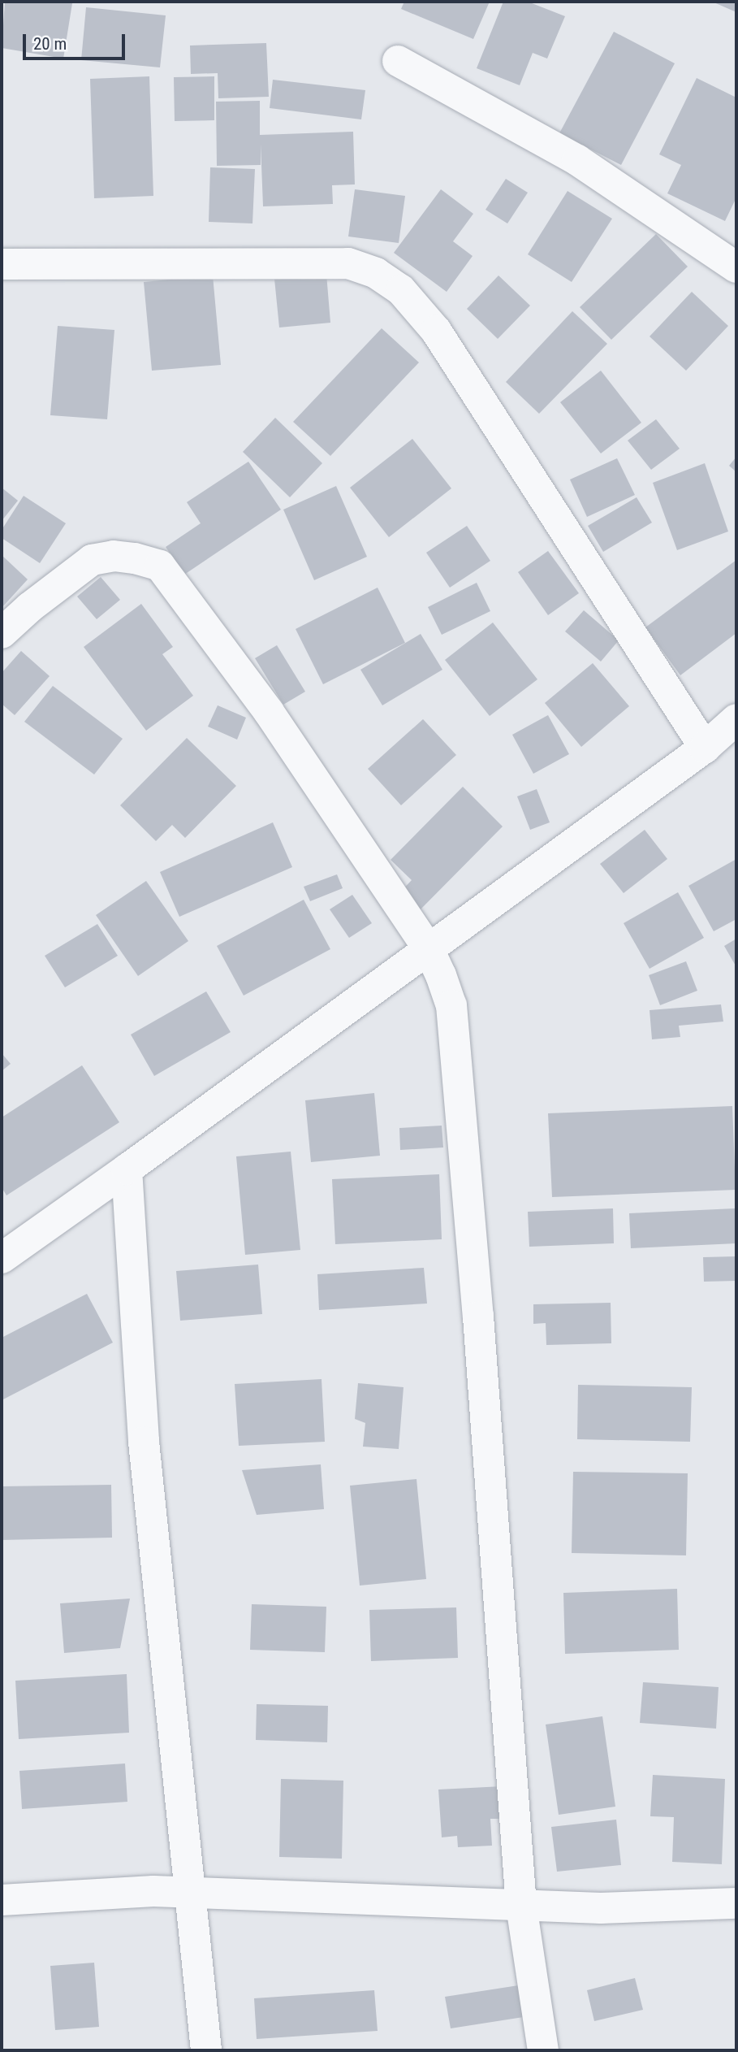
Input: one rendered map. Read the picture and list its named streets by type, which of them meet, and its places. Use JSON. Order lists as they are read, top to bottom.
{
  "scale_bar": "20 m"
}
